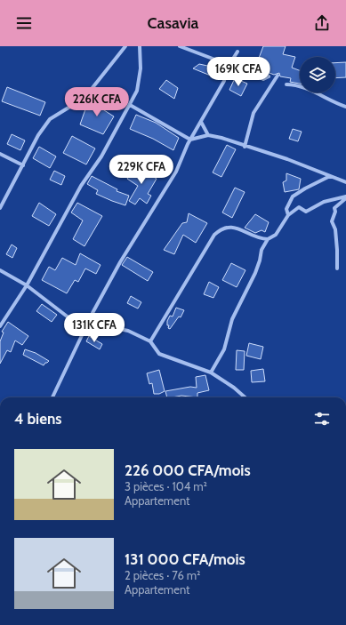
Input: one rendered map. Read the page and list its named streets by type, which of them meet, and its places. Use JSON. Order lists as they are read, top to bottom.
{
  "page": {
    "header": "Casavia",
    "price": [
      "169K CFA",
      "226K CFA",
      "229K CFA",
      "131K CFA"
    ],
    "heading": "4 biens",
    "list": [
      {
        "name": "226 000 CFA/mois",
        "note": "3 pièces · 104 m² · Appartement"
      },
      {
        "name": "131 000 CFA/mois",
        "note": "2 pièces · 76 m² · Appartement"
      }
    ]
  }
}
